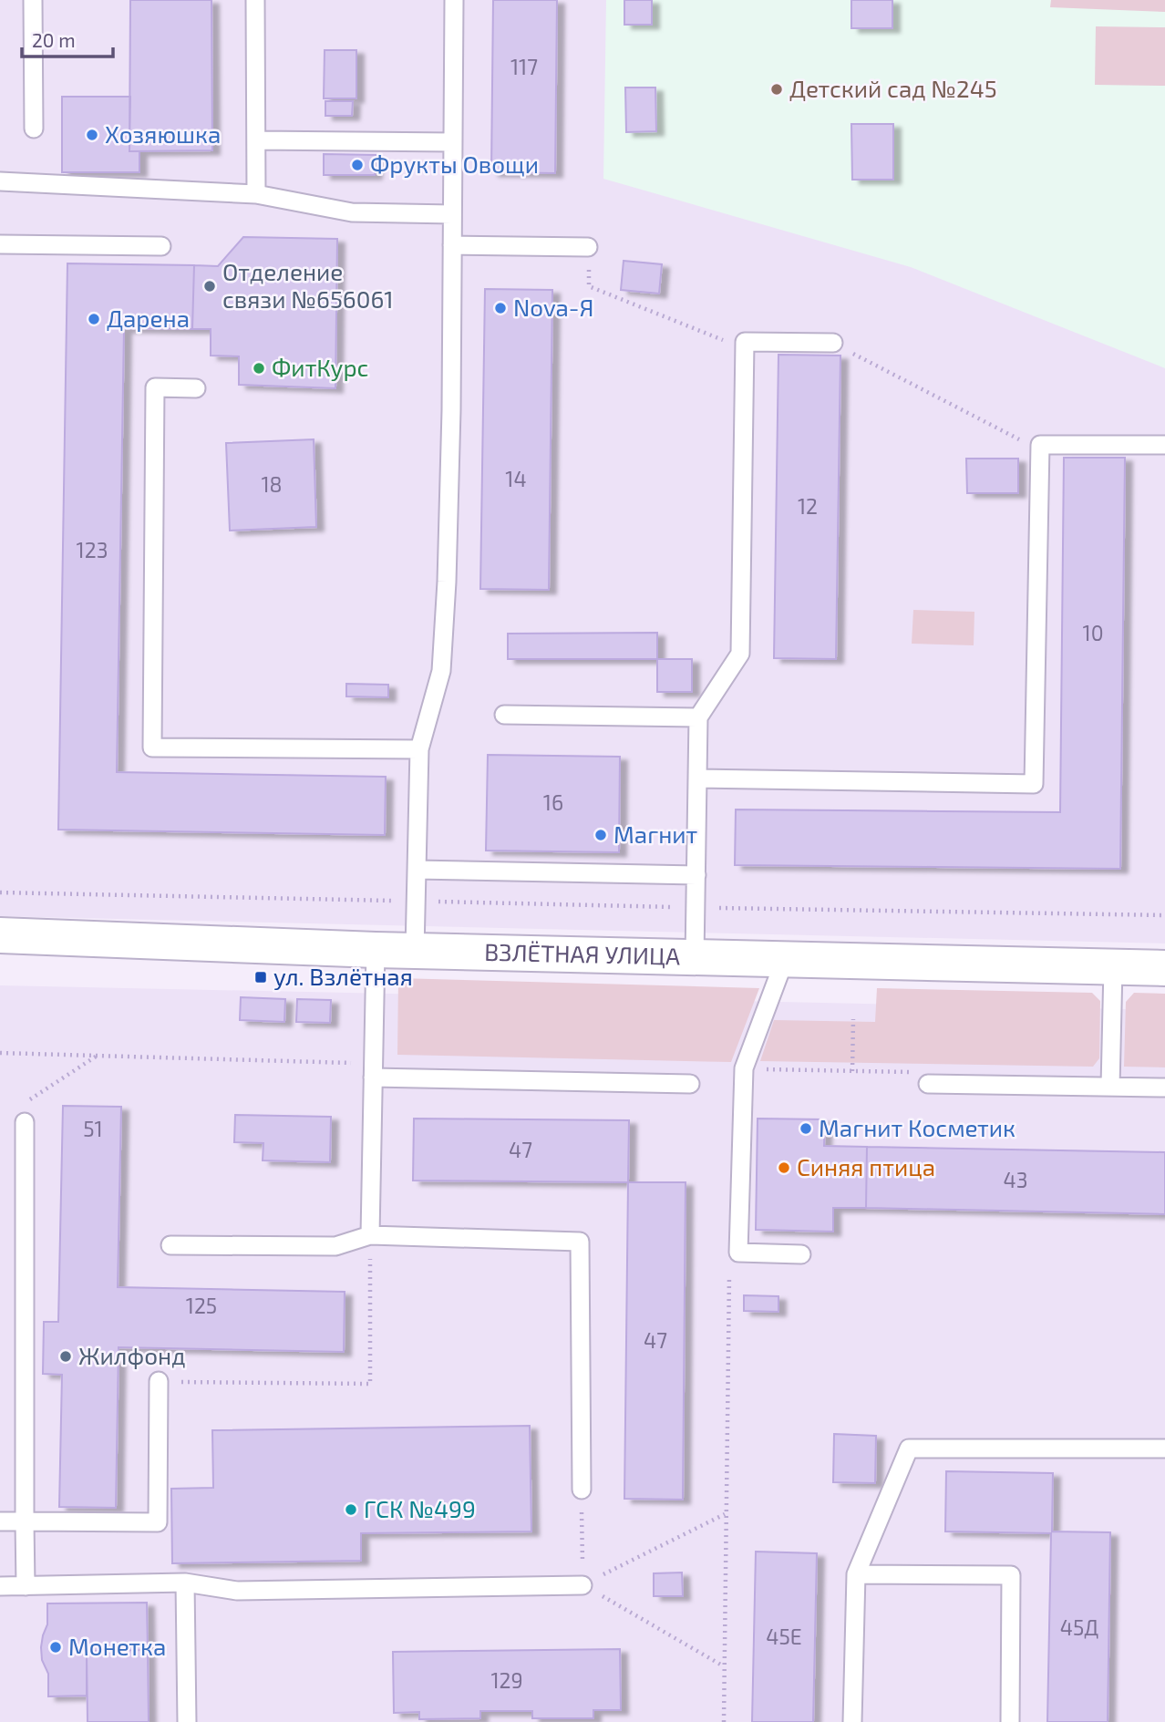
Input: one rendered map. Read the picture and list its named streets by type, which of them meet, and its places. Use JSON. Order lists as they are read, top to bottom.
{
  "streets": {
    "street": ["ВЗЛЁТНАЯ УЛИЦА"]
  },
  "places": {
    "other": [
      "Детский сад №245",
      "Хозяюшка",
      "Фрукты Овощи",
      "Отделение связи №656061",
      "Nova-Я",
      "Дарена",
      "ФитКурс",
      "Магнит",
      "Магнит Косметик",
      "Синяя птица",
      "Жилфонд",
      "ГСК №499",
      "Монетка"
    ],
    "transit": ["ул. Взлётная"]
  },
  "house_numbers": [
    "117",
    "14",
    "18",
    "12",
    "123",
    "10",
    "16",
    "51",
    "47",
    "43",
    "125",
    "47",
    "45Д",
    "45Е",
    "129"
  ],
  "scale_bar": "20 m"
}
